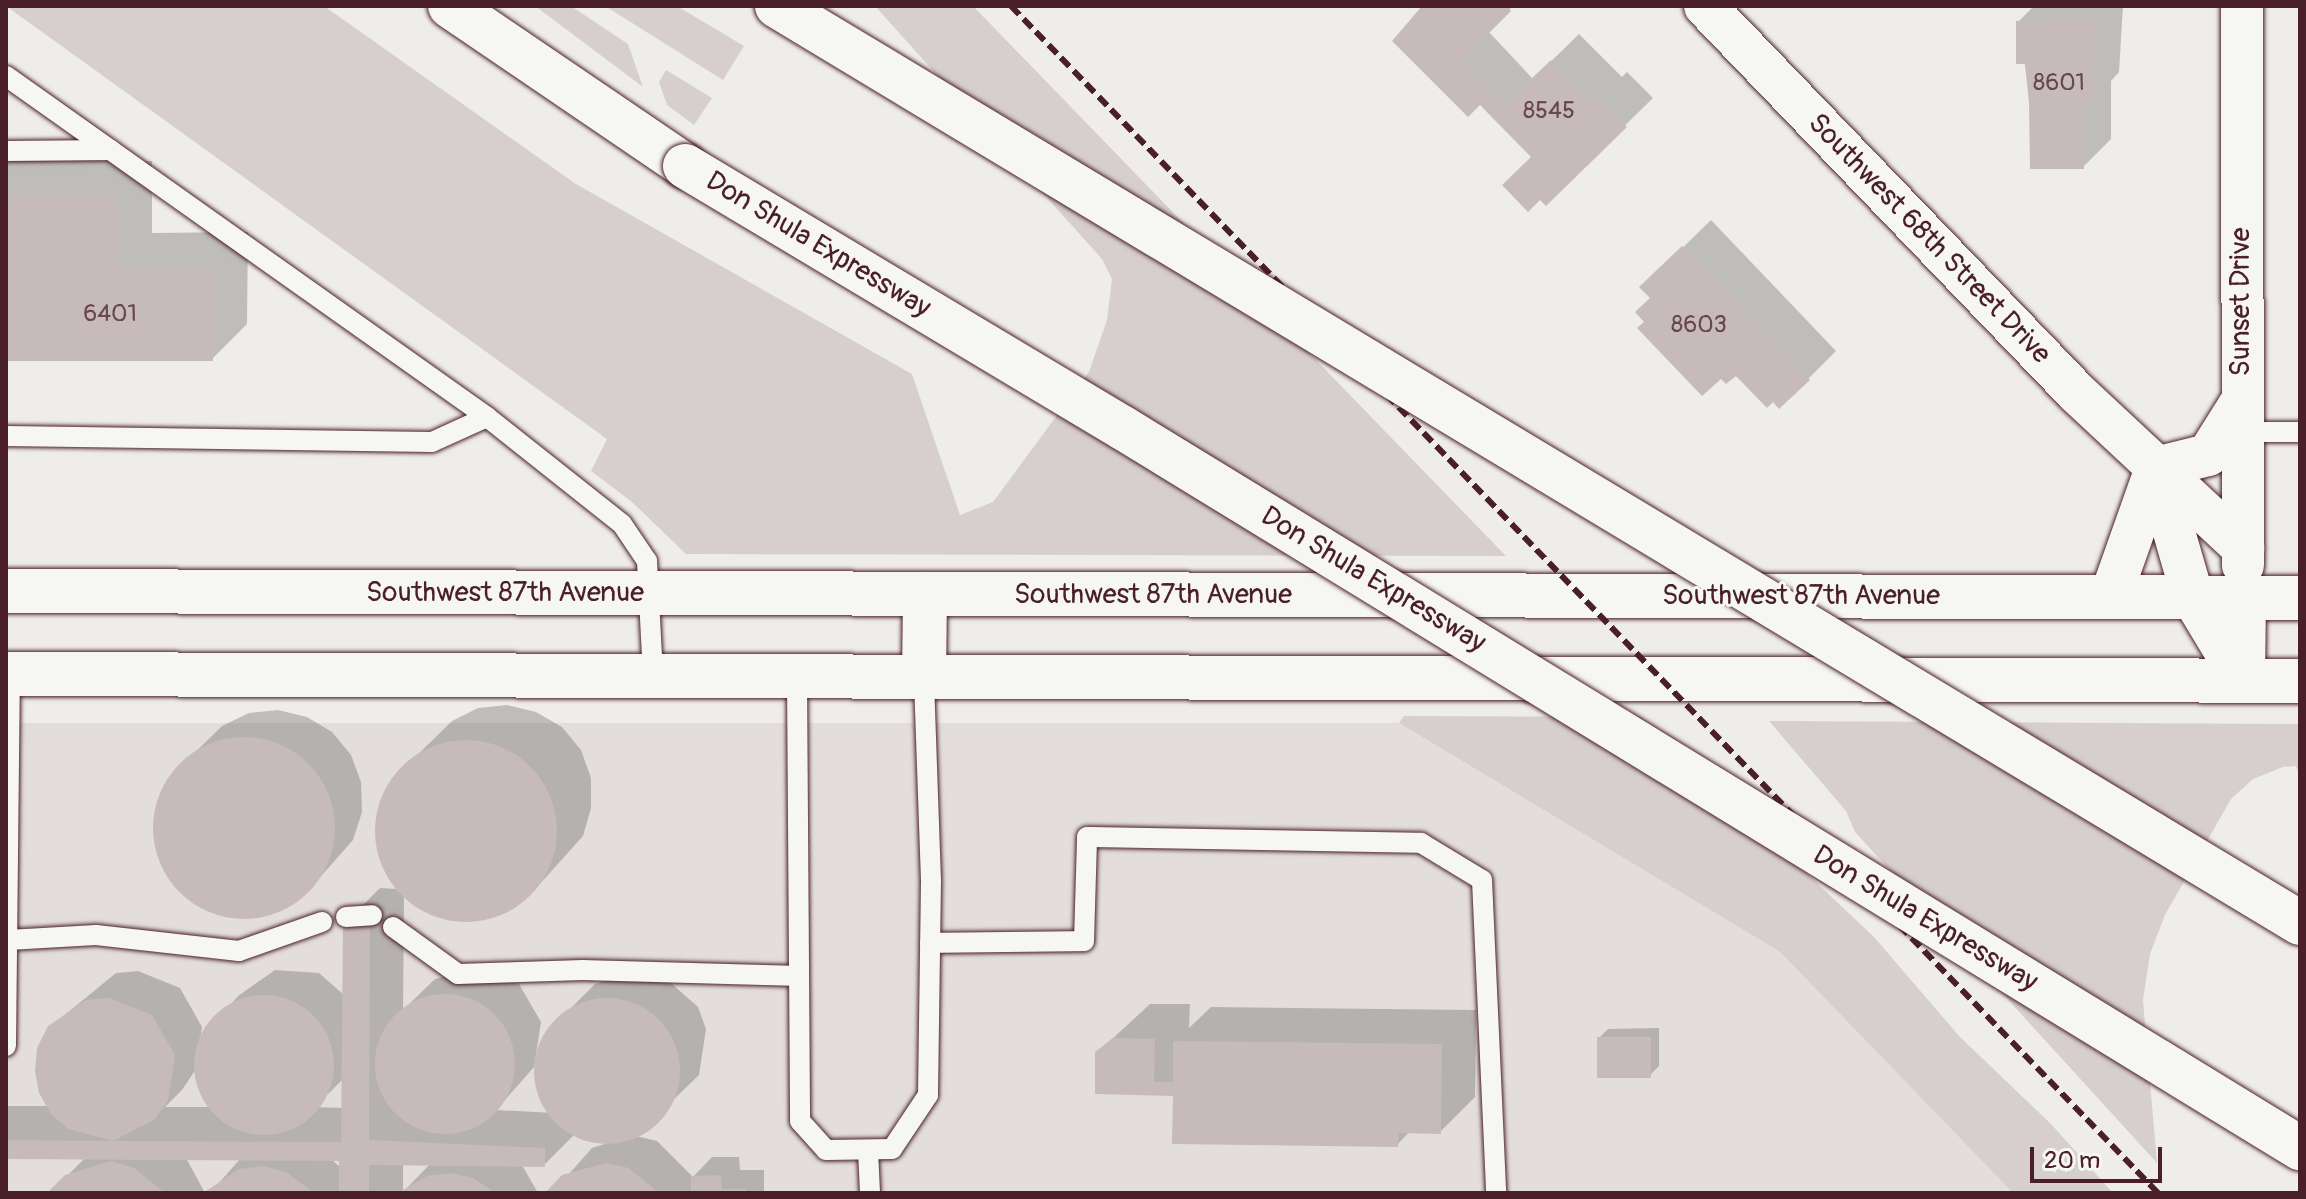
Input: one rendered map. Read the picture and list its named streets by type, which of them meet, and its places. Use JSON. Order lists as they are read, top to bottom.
{
  "streets": {
    "main road": ["Don Shula Expressway", "Southwest 87th Avenue"],
    "street": ["Southwest 68th Street Drive", "Sunset Drive"]
  },
  "crossings": [
    ["Southwest 68th Street Drive", "Sunset Drive"],
    ["Sunset Drive", "Southwest 87th Avenue"]
  ],
  "house_numbers": [
    "8601",
    "8545",
    "6401",
    "8603"
  ],
  "scale_bar": "20 m"
}
